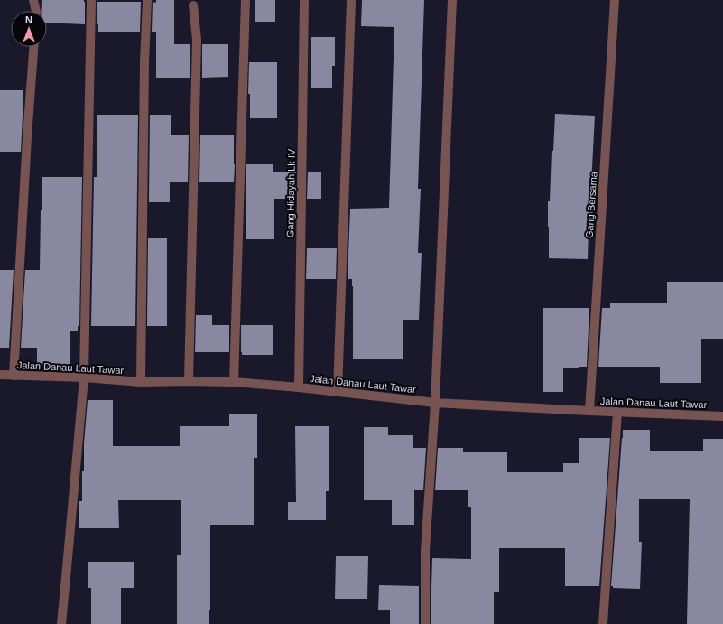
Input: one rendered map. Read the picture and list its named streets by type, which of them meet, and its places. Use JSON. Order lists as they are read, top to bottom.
{
  "streets": {
    "street": ["Gang Hidayah Lk IV", "Gang Bersama", "Jalan Danau Laut Tawar"]
  },
  "crossings": [
    ["Gang Hidayah Lk IV", "Jalan Danau Laut Tawar"],
    ["Gang Bersama", "Jalan Danau Laut Tawar"]
  ],
  "north": "top"
}
